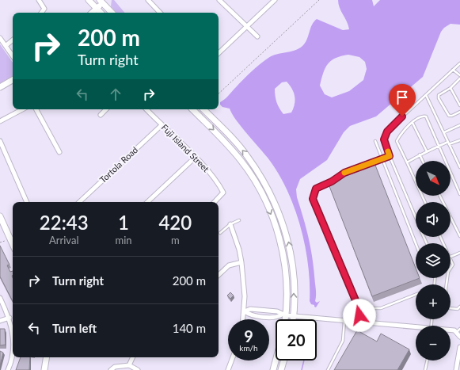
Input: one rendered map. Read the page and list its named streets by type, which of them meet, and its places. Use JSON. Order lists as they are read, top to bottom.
{
  "streets": {
    "street": ["Fuji Island Street", "Tortola Road"]
  },
  "crossings": [
    ["Fuji Island Street", "Tortola Road"]
  ],
  "north": "bottom right",
  "page": {
    "turn": ["200 m", "Turn right"],
    "map_buttons": ["+", "−"],
    "eta": [
      "22:43",
      "Arrival",
      "1",
      "min",
      "420",
      "m"
    ],
    "list": [
      {
        "name": "Turn right",
        "value": "200 m"
      },
      {
        "name": "Turn left",
        "value": "140 m"
      }
    ],
    "speed": "9 km/h",
    "limit": "20"
  }
}
